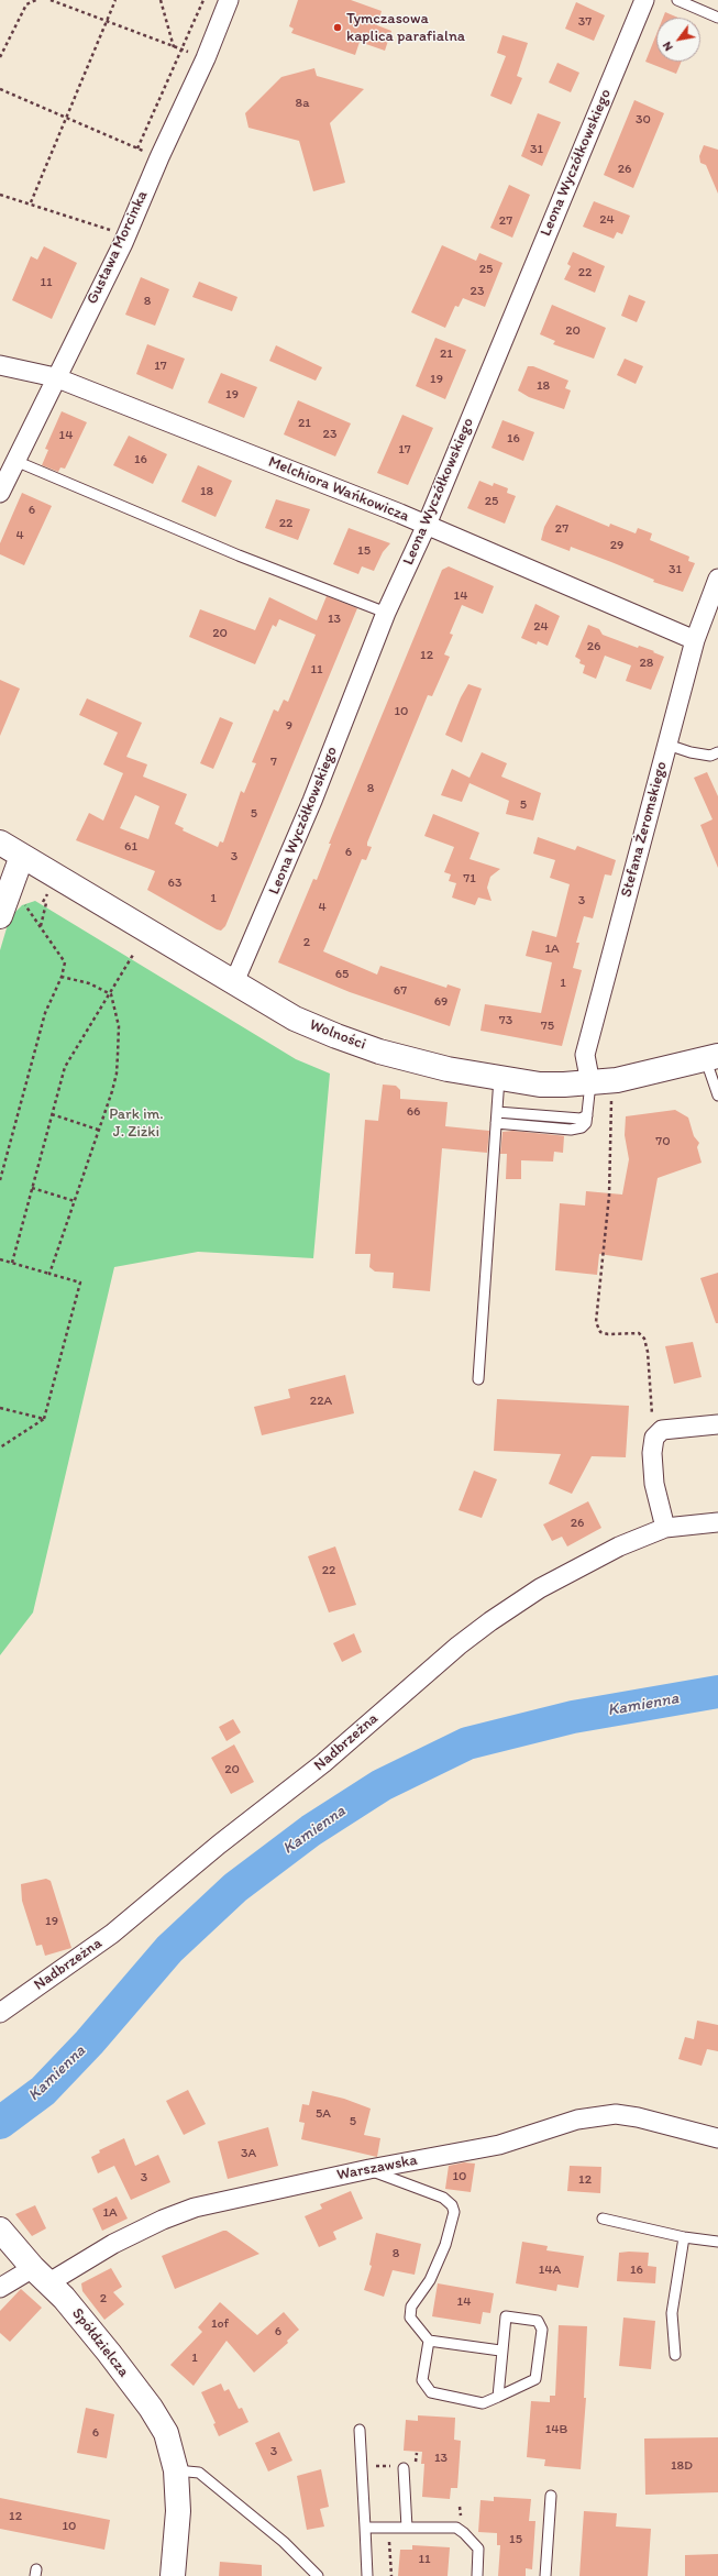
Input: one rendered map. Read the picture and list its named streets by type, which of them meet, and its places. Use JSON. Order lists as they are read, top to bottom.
{
  "streets": {
    "street": [
      "Leona Wyczółkowskiego",
      "Gustawa Morcinka",
      "Melchiora Wańkowicza",
      "Stefana Żeromskiego",
      "Wolności",
      "Nadbrzeżna",
      "Warszawska",
      "Spółdzielcza"
    ]
  },
  "crossings": [
    ["Leona Wyczółkowskiego", "Melchiora Wańkowicza"],
    ["Leona Wyczółkowskiego", "Wolności"],
    ["Gustawa Morcinka", "Melchiora Wańkowicza"],
    ["Melchiora Wańkowicza", "Stefana Żeromskiego"],
    ["Stefana Żeromskiego", "Wolności"],
    ["Warszawska", "Spółdzielcza"]
  ],
  "water": ["Kamienna"],
  "parks": ["Park im. J. Ziżki"],
  "places": ["Tymczasowa kaplica parafialna"],
  "house_numbers": [
    "37",
    "8a",
    "30",
    "31",
    "26",
    "24",
    "27",
    "25",
    "22",
    "11",
    "23",
    "8",
    "20",
    "21",
    "17",
    "19",
    "18",
    "19",
    "21",
    "23",
    "14",
    "16",
    "17",
    "16",
    "18",
    "25",
    "6",
    "22",
    "27",
    "4",
    "29",
    "15",
    "31",
    "14",
    "13",
    "24",
    "20",
    "26",
    "12",
    "28",
    "11",
    "10",
    "9",
    "7",
    "8",
    "5",
    "5",
    "61",
    "6",
    "3",
    "71",
    "63",
    "1",
    "3",
    "4",
    "2",
    "1A",
    "65",
    "1",
    "67",
    "69",
    "73",
    "75",
    "66",
    "70",
    "22A",
    "26",
    "22",
    "20",
    "19",
    "5A",
    "5",
    "3A",
    "10",
    "3",
    "12",
    "1A",
    "8",
    "14A",
    "16",
    "2",
    "14",
    "1of",
    "6",
    "1",
    "14B",
    "6",
    "3",
    "13",
    "18D",
    "12",
    "10",
    "15",
    "11"
  ],
  "north": "bottom left"
}
